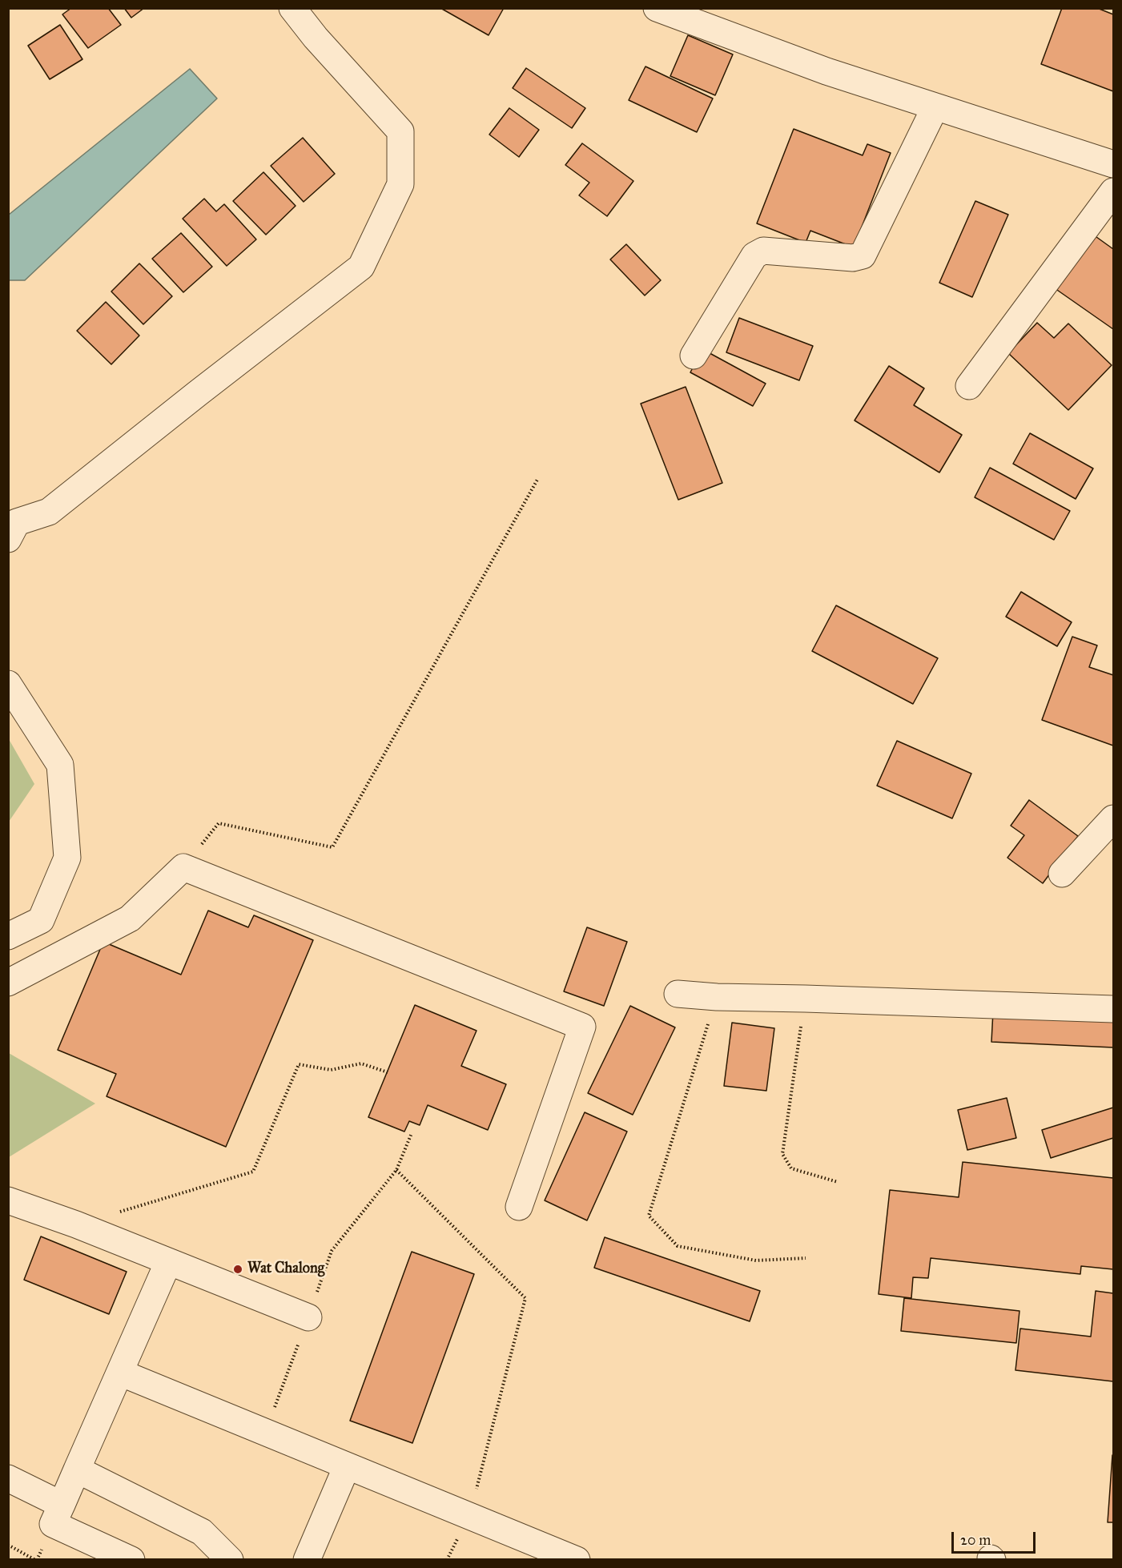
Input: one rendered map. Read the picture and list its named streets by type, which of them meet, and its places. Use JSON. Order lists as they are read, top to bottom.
{
  "places": ["Wat Chalong"],
  "scale_bar": "20 m"
}
